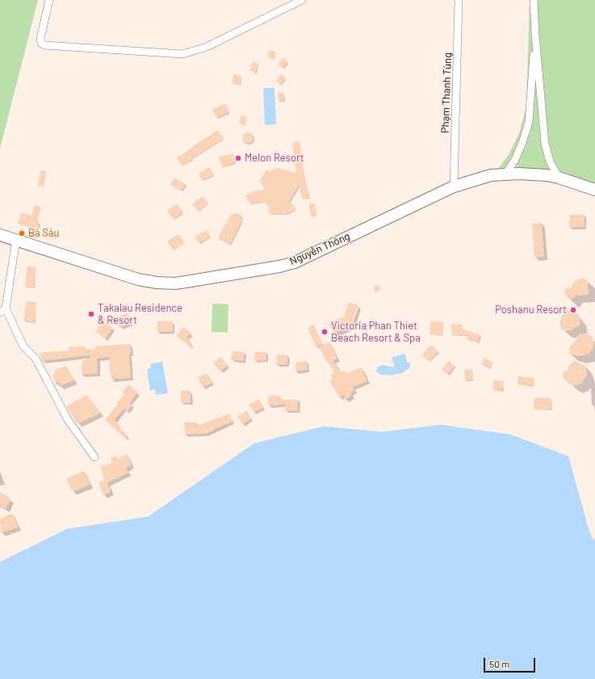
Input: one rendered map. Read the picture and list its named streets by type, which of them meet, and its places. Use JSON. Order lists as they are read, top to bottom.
{
  "streets": {
    "main road": ["Nguyễn Thông"],
    "street": ["Phạm Thanh Tùng"]
  },
  "crossings": [
    ["Phạm Thanh Tùng", "Nguyễn Thông"]
  ],
  "places": [
    "Melon Resort",
    "Bà Sáu",
    "Poshanu Resort",
    "Takalau Residence & Resort",
    "Victoria Phan Thiet Beach Resort & Spa"
  ],
  "scale_bar": "50 m"
}
